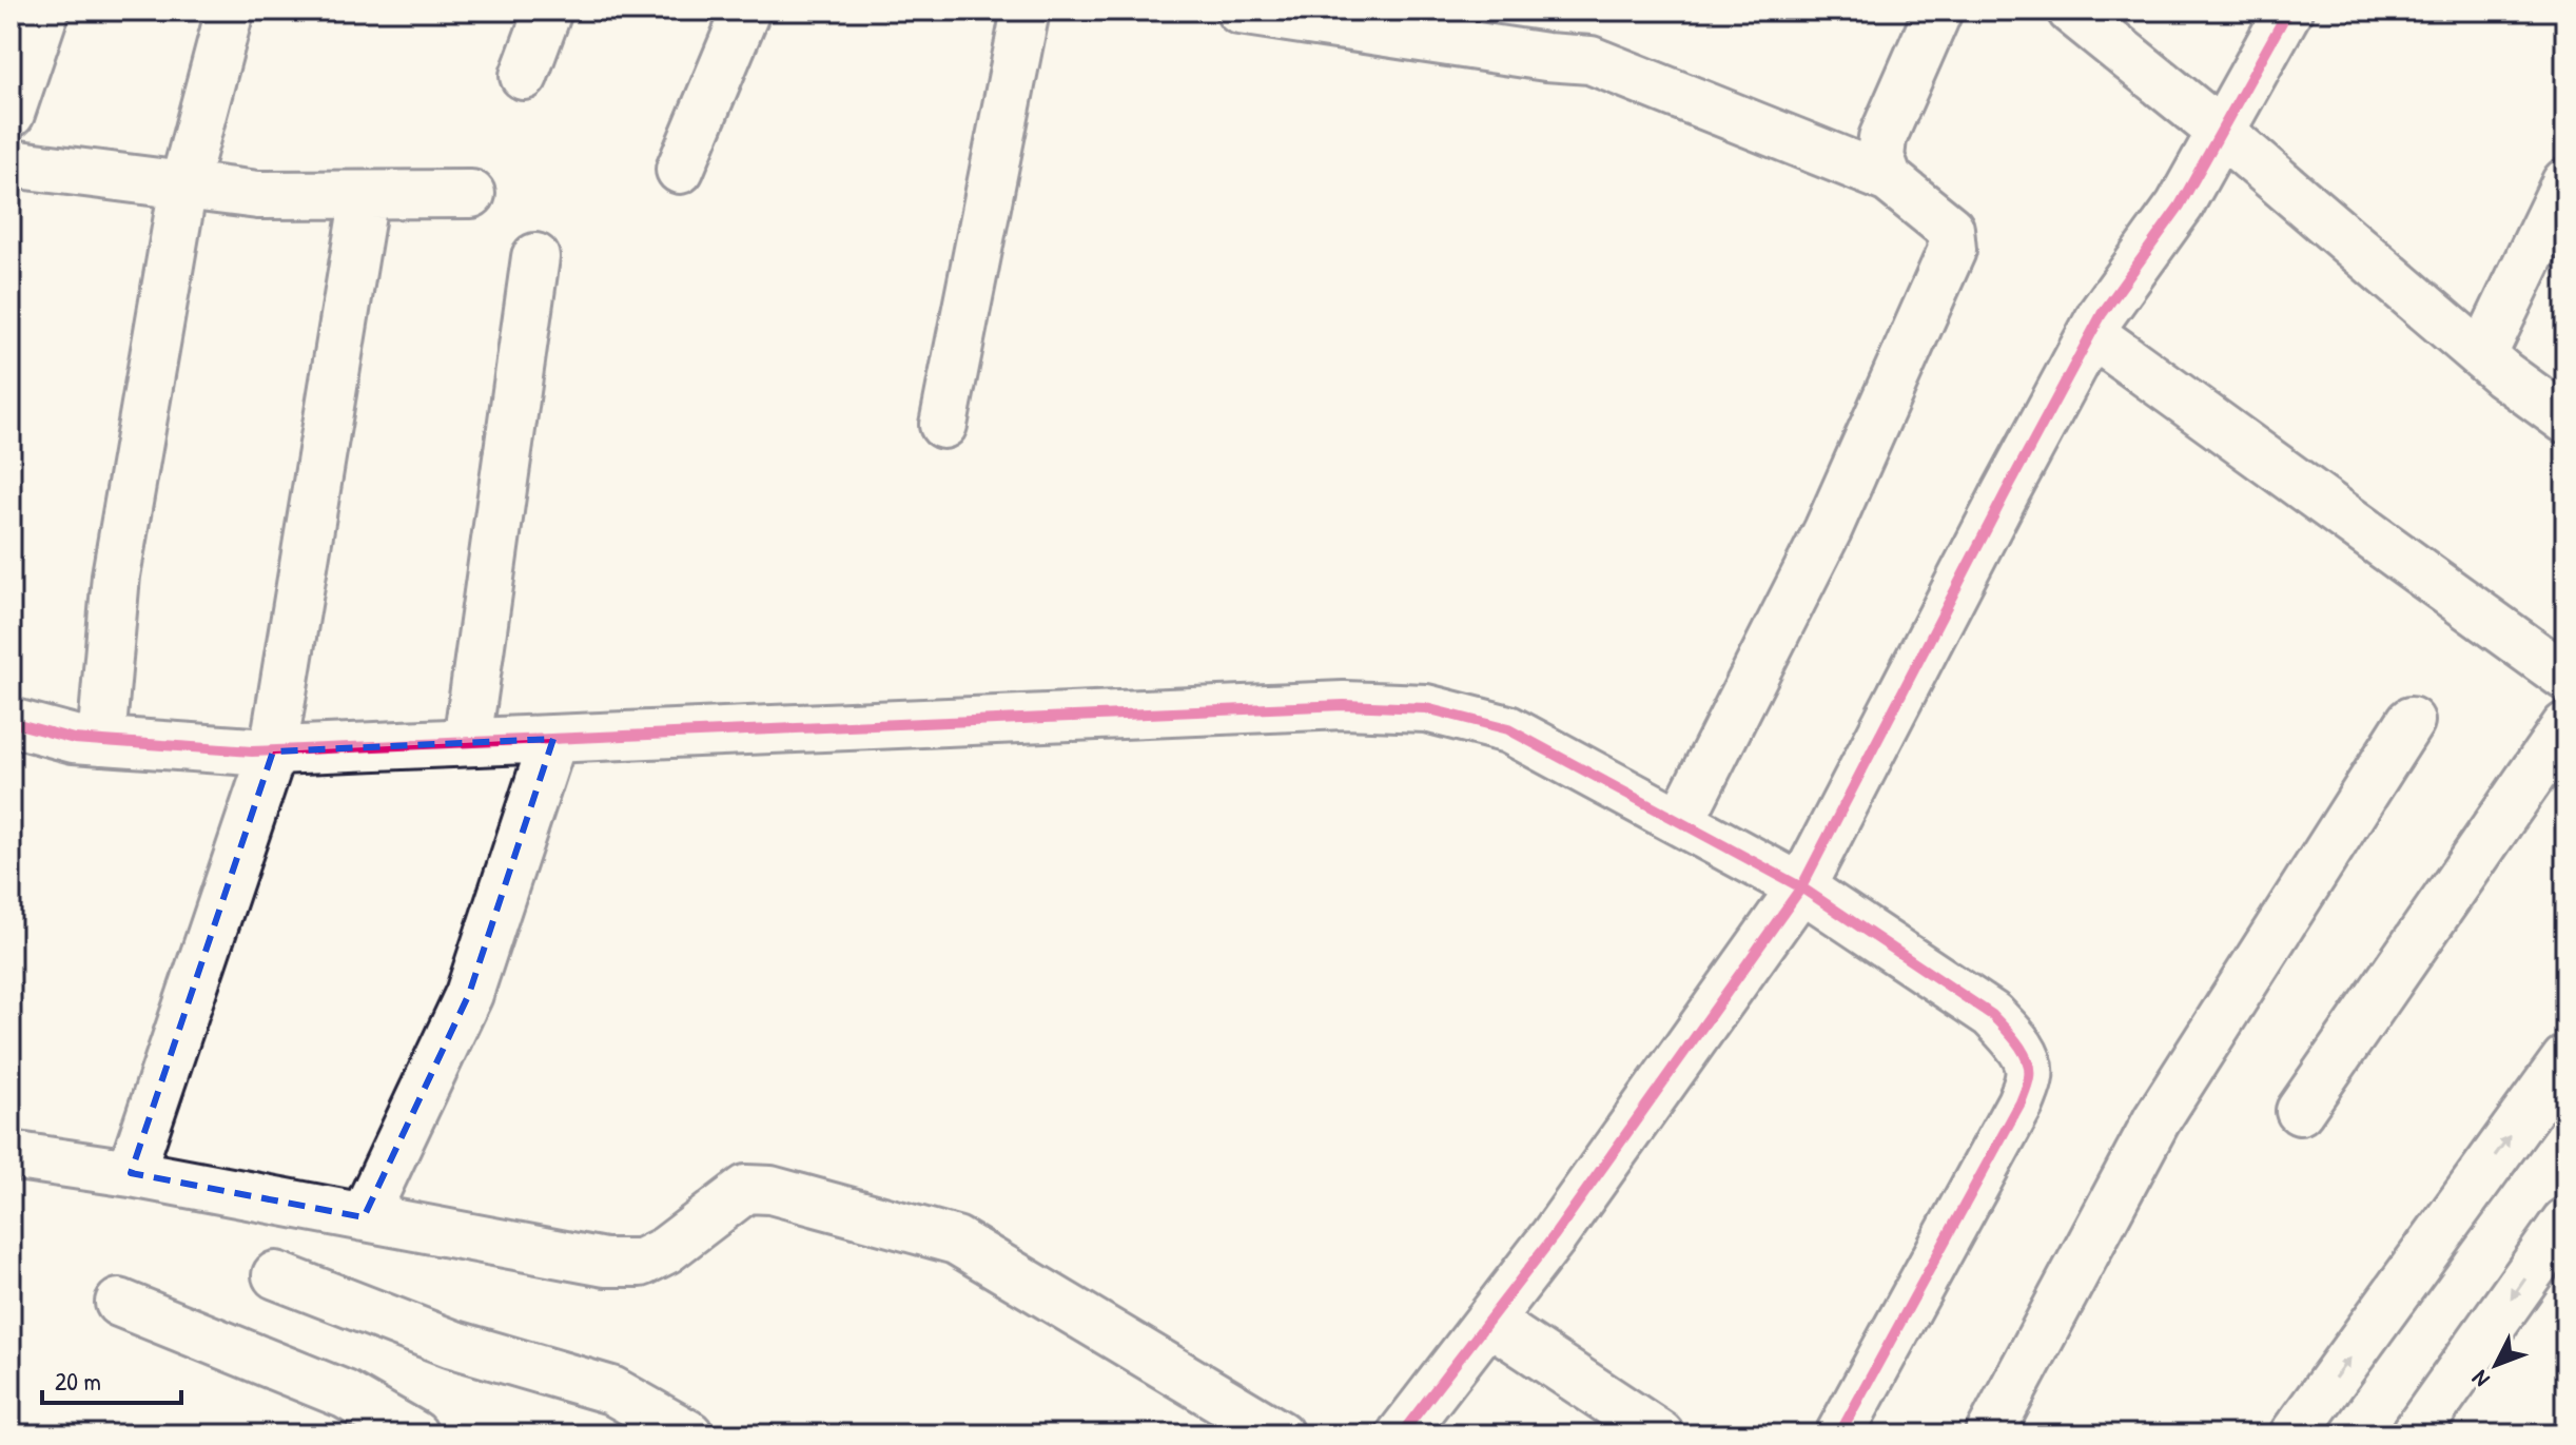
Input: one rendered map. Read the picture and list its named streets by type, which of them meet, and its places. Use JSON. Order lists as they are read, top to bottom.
{
  "scale_bar": "20 m",
  "north": "bottom left"
}
